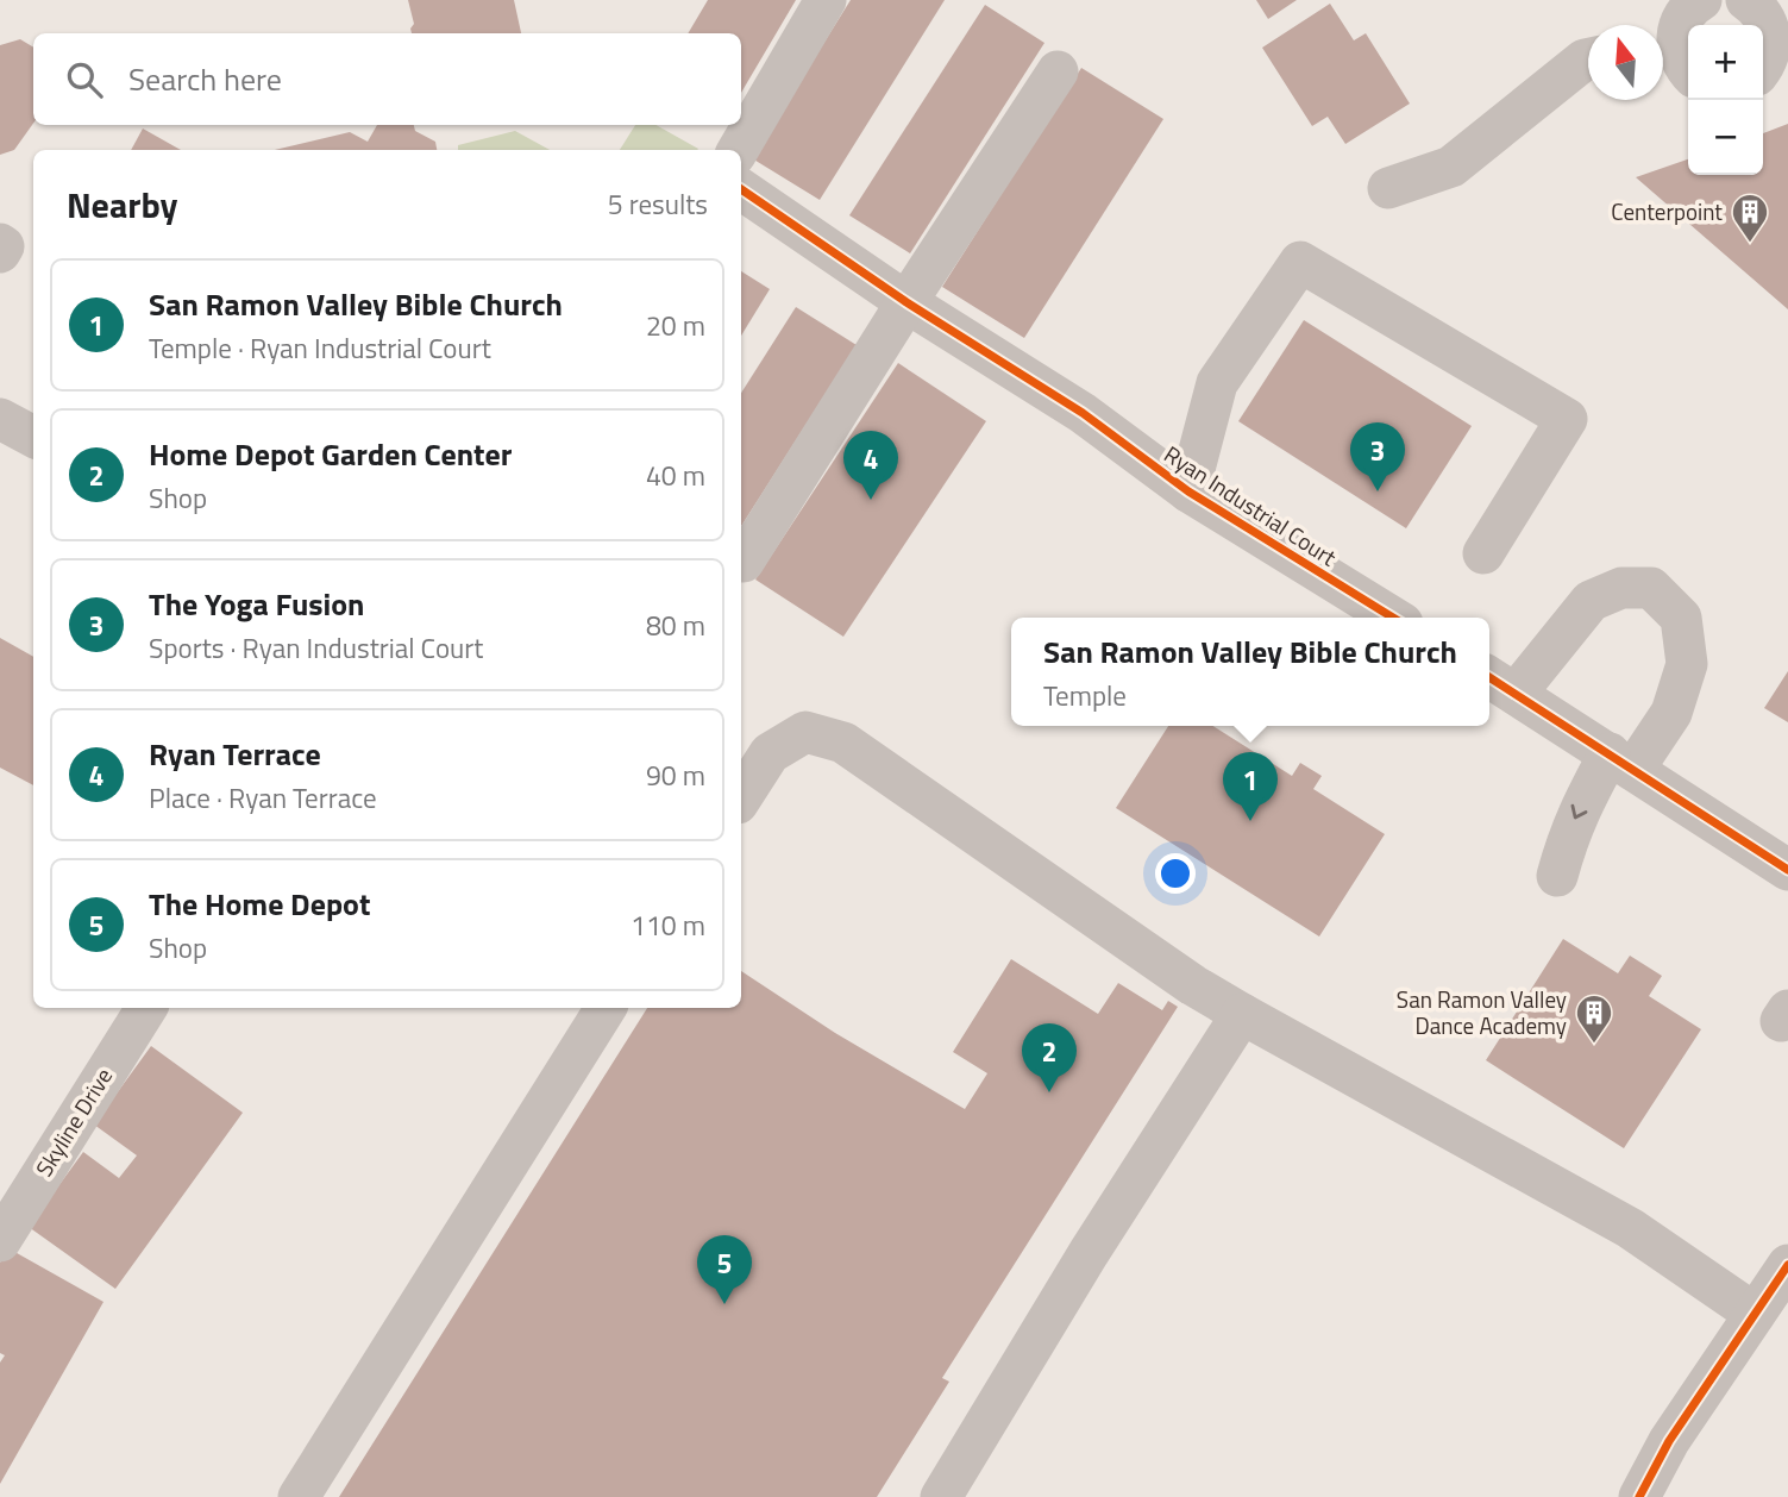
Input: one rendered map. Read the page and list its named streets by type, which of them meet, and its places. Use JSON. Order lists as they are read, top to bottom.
{
  "streets": {
    "street": ["Ryan Industrial Court", "Skyline Drive"]
  },
  "places": {
    "building": ["Centerpoint", "San Ramon Valley Dance Academy"]
  },
  "north": "top",
  "page": {
    "map_buttons": ["+", "−"],
    "search": "Search here",
    "heading": ["Nearby", "5 results"],
    "list": [
      {
        "mark": "1",
        "name": "San Ramon Valley Bible Church",
        "note": "Temple · Ryan Industrial Court",
        "value": "20 m"
      },
      {
        "mark": "2",
        "name": "Home Depot Garden Center",
        "note": "Shop",
        "value": "40 m"
      },
      {
        "mark": "3",
        "name": "The Yoga Fusion",
        "note": "Sports · Ryan Industrial Court",
        "value": "80 m"
      },
      {
        "mark": "4",
        "name": "Ryan Terrace",
        "note": "Place · Ryan Terrace",
        "value": "90 m"
      },
      {
        "mark": "5",
        "name": "The Home Depot",
        "note": "Shop",
        "value": "110 m"
      }
    ],
    "pins": [
      "3",
      "4",
      "1",
      "2",
      "5"
    ],
    "popup": ["San Ramon Valley Bible Church", "Temple"]
  }
}
